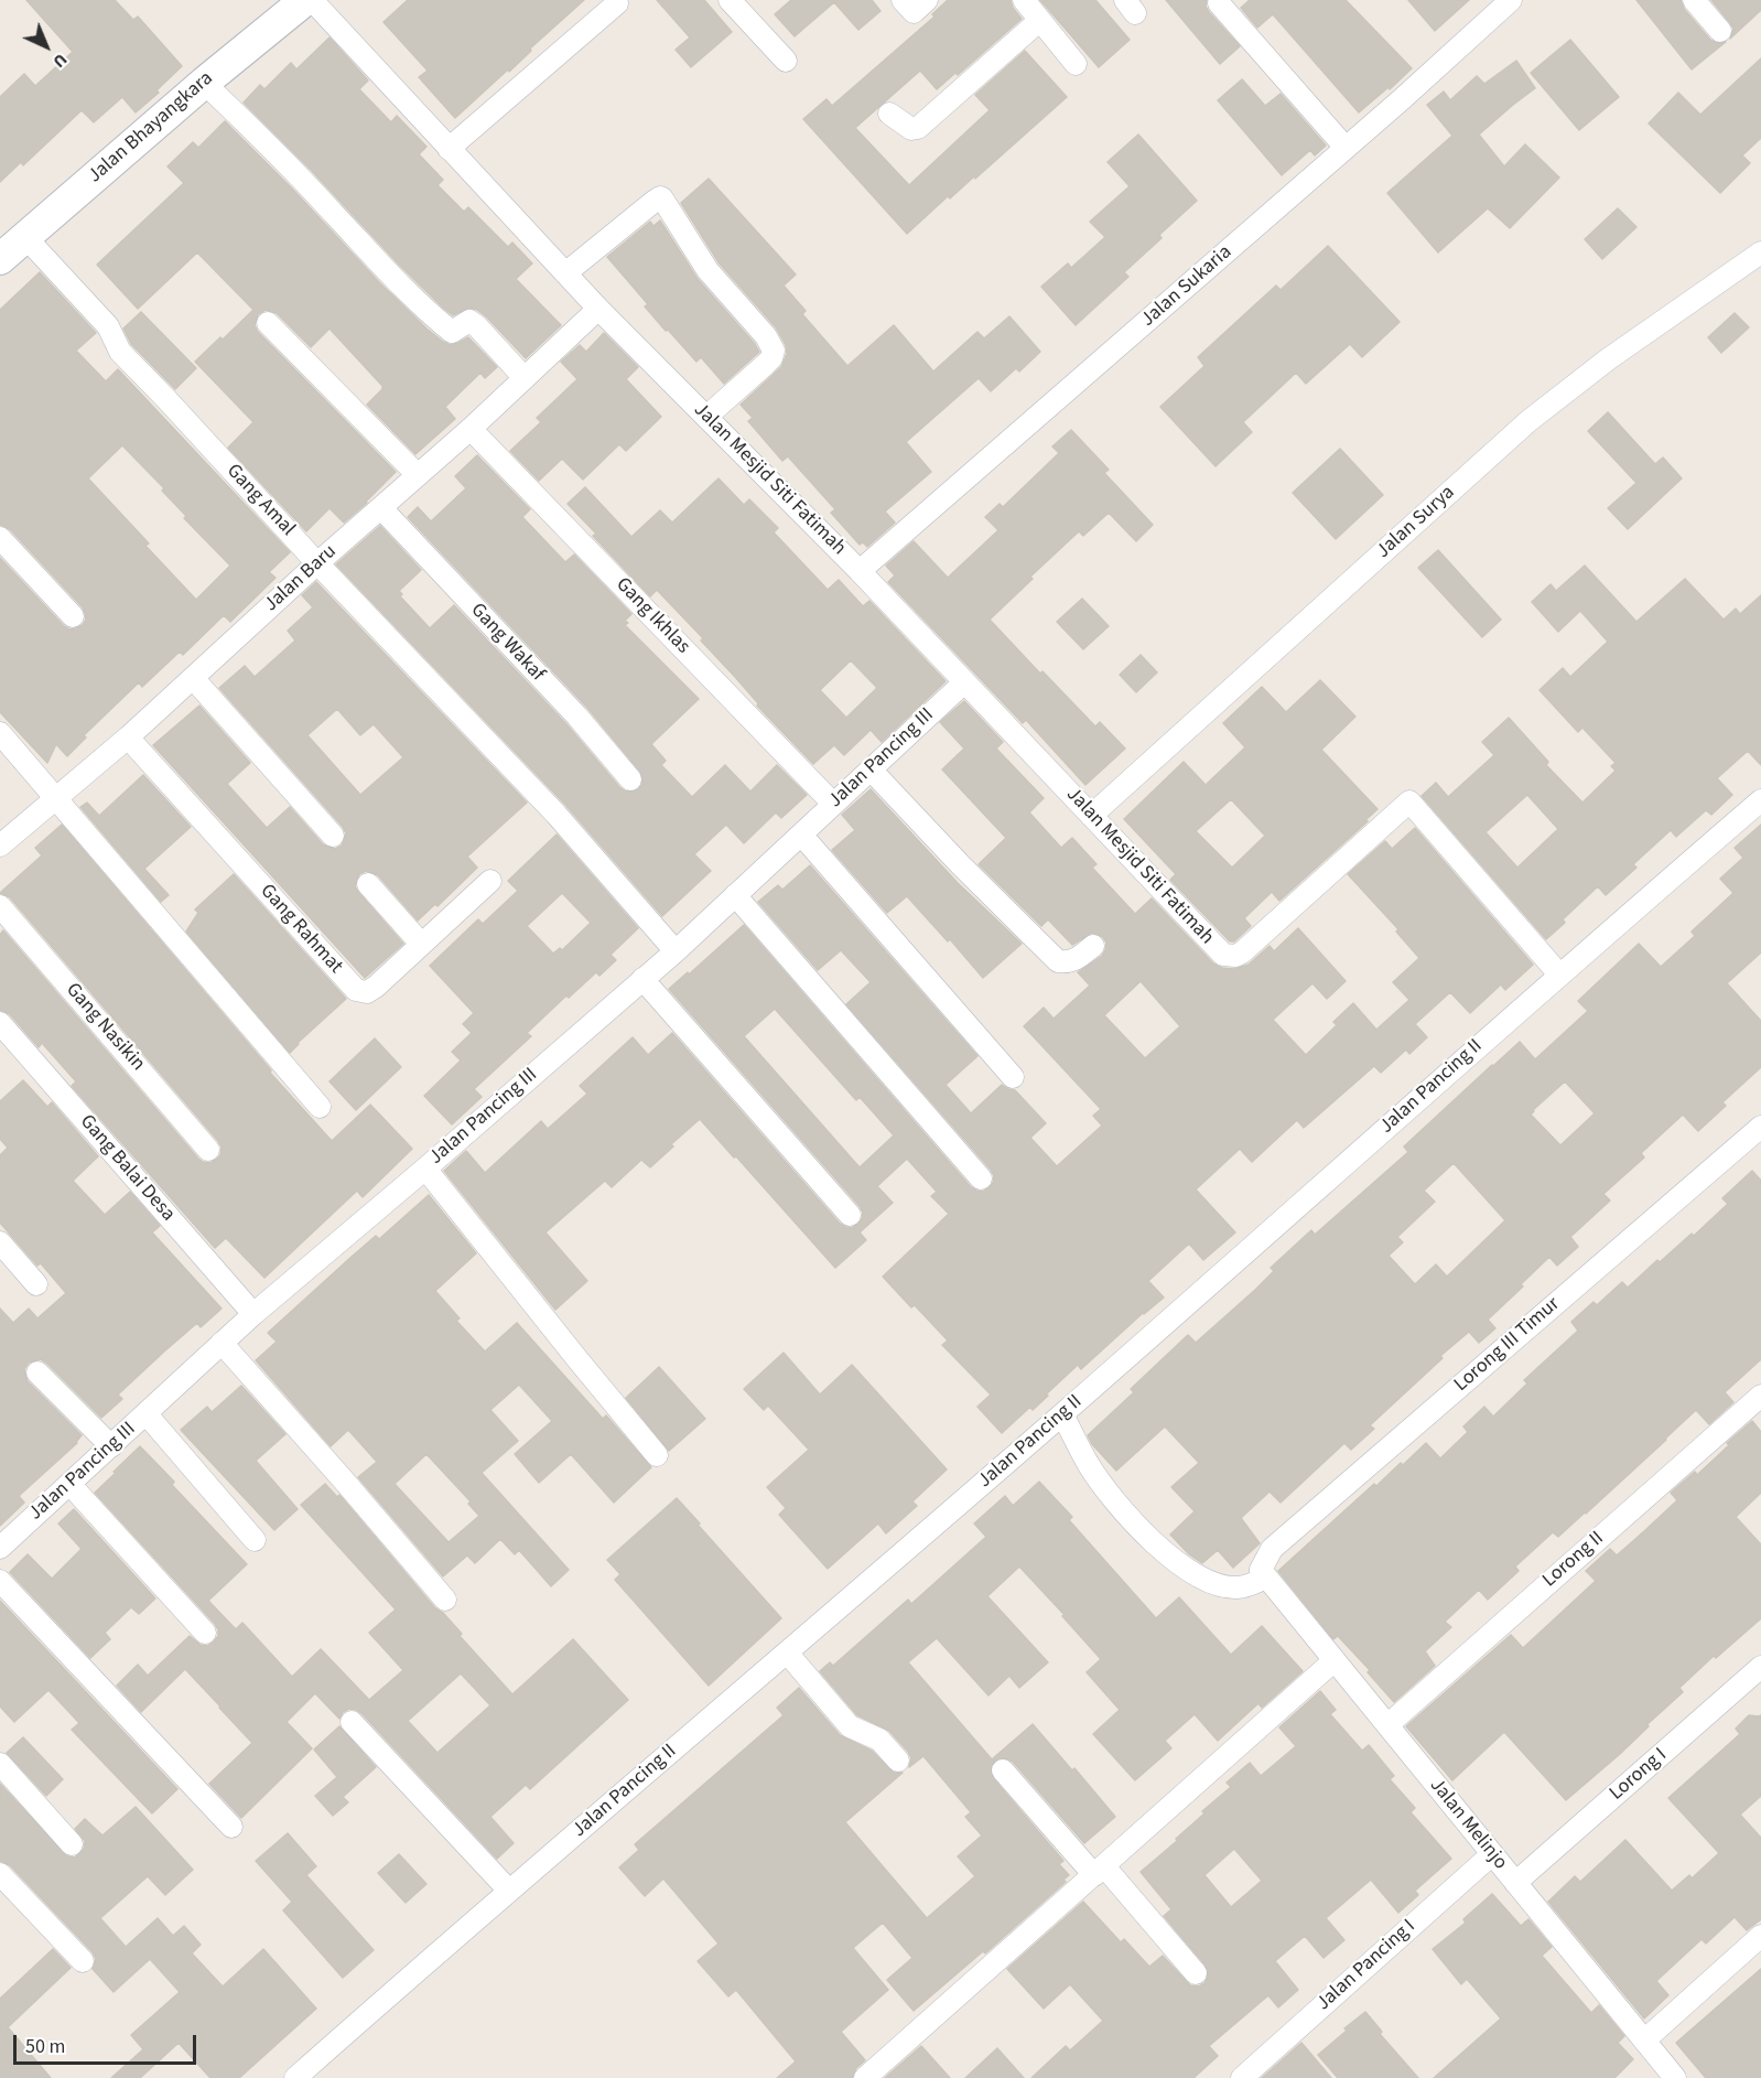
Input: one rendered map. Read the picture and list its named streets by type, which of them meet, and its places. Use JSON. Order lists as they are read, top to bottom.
{
  "streets": {
    "main road": ["Jalan Bhayangkara"],
    "street": [
      "Jalan Sukaria",
      "Jalan Mesjid Siti Fatimah",
      "Gang Amal",
      "Jalan Surya",
      "Jalan Baru",
      "Gang Ikhlas",
      "Gang Wakaf",
      "Jalan Pancing III",
      "Gang Rahmat",
      "Gang Nasikin",
      "Jalan Pancing II",
      "Gang Balai Desa",
      "Lorong III Timur",
      "Lorong II",
      "Lorong I",
      "Jalan Melinjo",
      "Jalan Pancing I"
    ]
  },
  "crossings": [
    ["Jalan Bhayangkara", "Gang Amal"],
    ["Jalan Sukaria", "Jalan Mesjid Siti Fatimah"],
    ["Jalan Mesjid Siti Fatimah", "Jalan Surya"],
    ["Jalan Mesjid Siti Fatimah", "Jalan Baru"],
    ["Jalan Mesjid Siti Fatimah", "Jalan Pancing III"],
    ["Jalan Mesjid Siti Fatimah", "Jalan Pancing II"],
    ["Gang Amal", "Jalan Baru"],
    ["Gang Amal", "Jalan Pancing III"],
    ["Jalan Baru", "Gang Ikhlas"],
    ["Jalan Baru", "Gang Wakaf"],
    ["Jalan Baru", "Gang Rahmat"],
    ["Gang Ikhlas", "Jalan Pancing III"],
    ["Jalan Pancing III", "Gang Balai Desa"],
    ["Lorong III Timur", "Jalan Melinjo"],
    ["Lorong II", "Jalan Melinjo"],
    ["Lorong I", "Jalan Melinjo"],
    ["Jalan Melinjo", "Jalan Pancing I"]
  ],
  "scale_bar": "50 m",
  "north": "bottom right"
}
